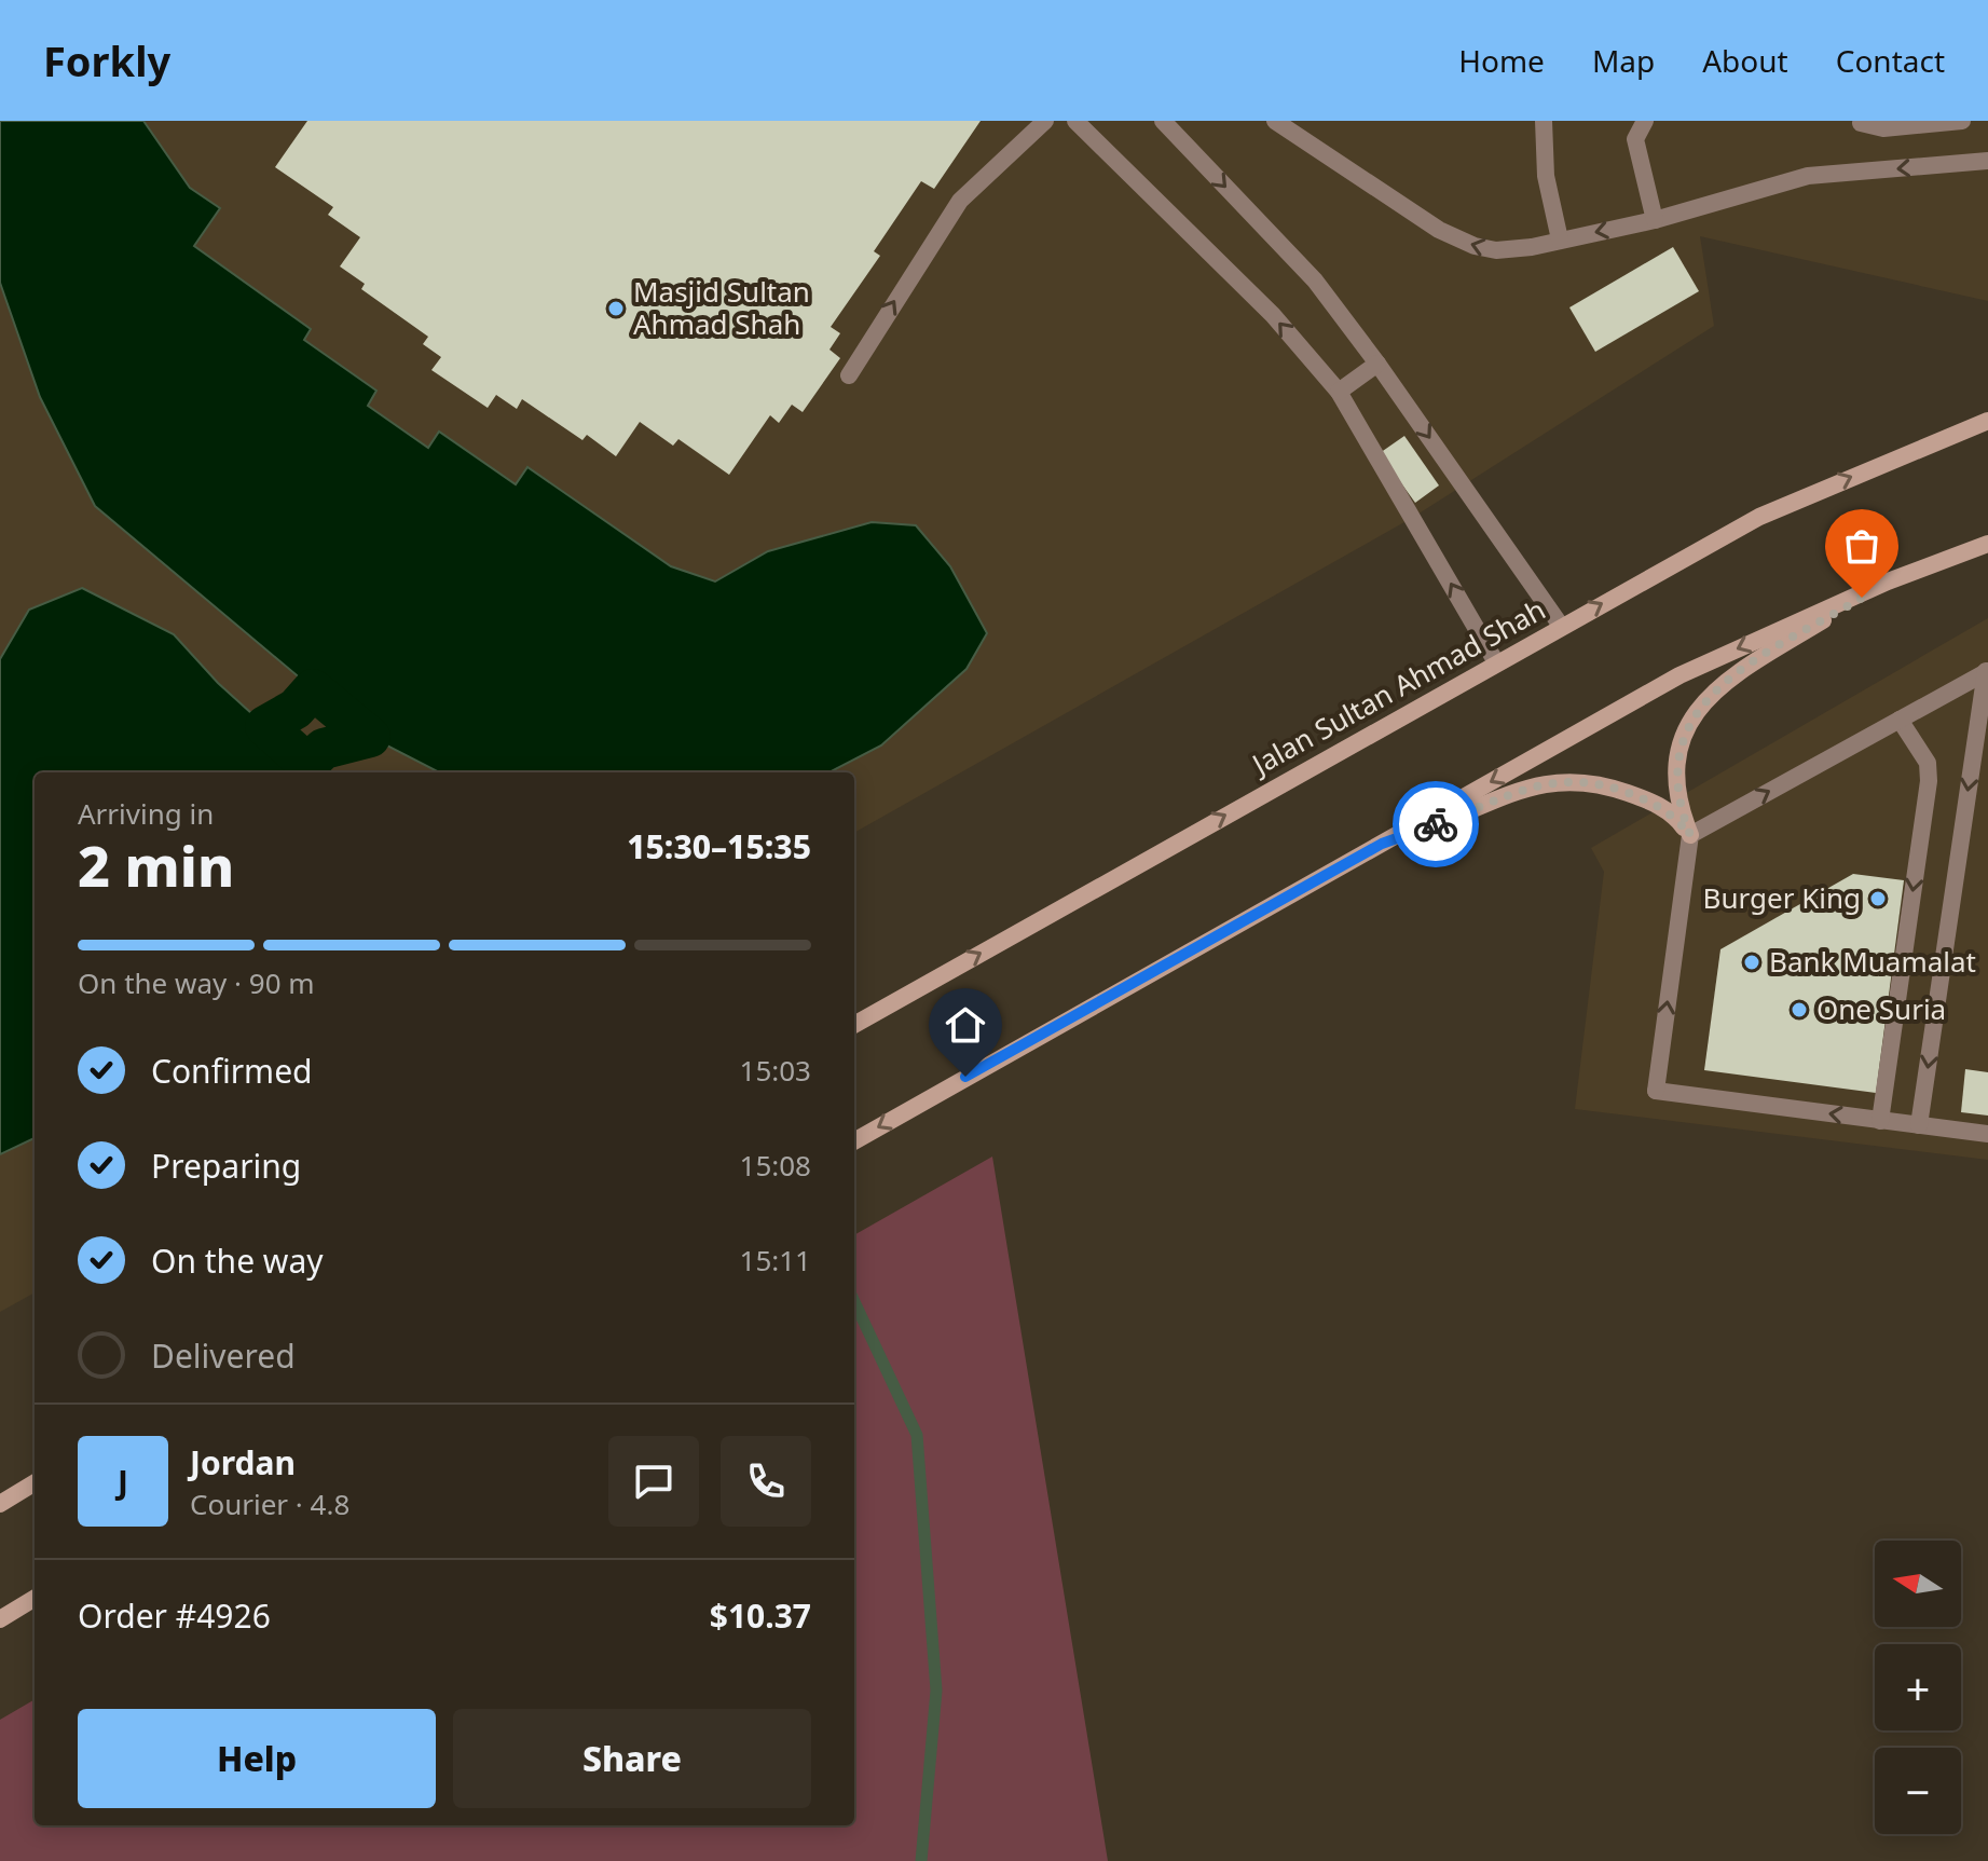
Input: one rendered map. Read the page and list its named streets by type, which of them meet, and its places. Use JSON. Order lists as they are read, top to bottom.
{
  "streets": {
    "main road": ["Jalan Sultan Ahmad Shah"]
  },
  "places": [
    "Masjid Sultan Ahmad Shah",
    "Burger King",
    "Bank Muamalat",
    "One Suria"
  ],
  "north": "left",
  "page": {
    "header": "Forkly",
    "nav": [
      "Home",
      "Map",
      "About",
      "Contact"
    ],
    "heading": ["2 min", "Arriving in", "15:30–15:35"],
    "panel": [
      "Jordan",
      "Courier · 4.8",
      "Order #4926",
      "$10.37"
    ],
    "bar": "On the way · 90 m",
    "list": [
      ["Confirmed", "15:03"],
      ["Preparing", "15:08"],
      ["On the way", "15:11"],
      "Delivered"
    ],
    "round": "J",
    "map_buttons": ["+", "−"],
    "buttons": ["Help", "Share"]
  }
}
